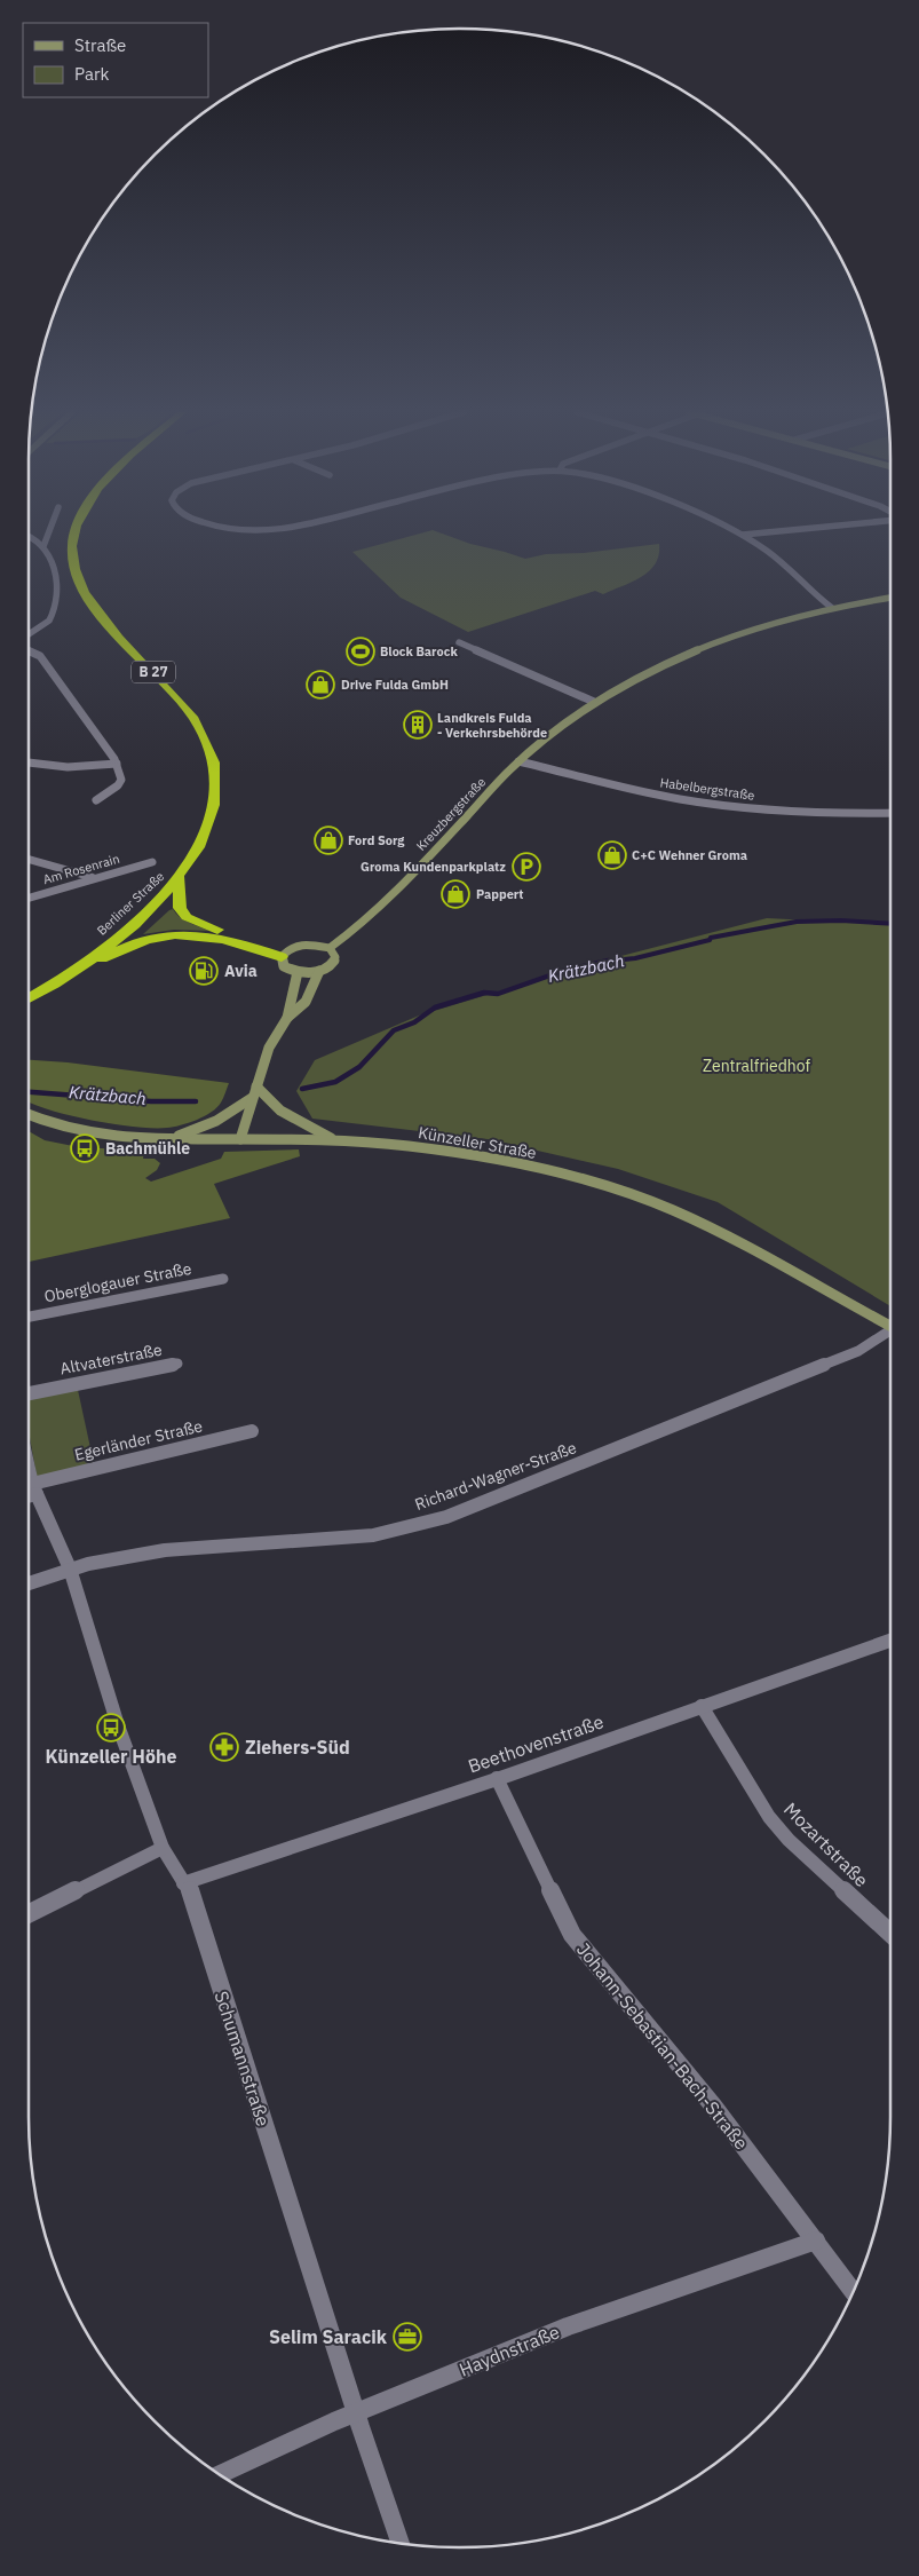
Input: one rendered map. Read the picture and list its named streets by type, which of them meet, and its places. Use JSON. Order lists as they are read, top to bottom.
{
  "streets": {
    "highway": ["B 27", "Berliner Straße"],
    "main road": ["Kreuzbergstraße", "Künzeller Straße"],
    "street": [
      "Habelbergstraße",
      "Am Rosenrain",
      "Oberglogauer Straße",
      "Altvaterstraße",
      "Egerländer Straße",
      "Richard-Wagner-Straße",
      "Beethovenstraße",
      "Mozartstraße",
      "Johann-Sebastian-Bach-Straße",
      "Schumannstraße",
      "Haydnstraße"
    ]
  },
  "crossings": [
    ["Habelbergstraße", "Kreuzbergstraße"],
    ["Richard-Wagner-Straße", "Schumannstraße"],
    ["Beethovenstraße", "Mozartstraße"],
    ["Beethovenstraße", "Johann-Sebastian-Bach-Straße"],
    ["Beethovenstraße", "Schumannstraße"],
    ["Johann-Sebastian-Bach-Straße", "Haydnstraße"],
    ["Schumannstraße", "Haydnstraße"]
  ],
  "water": ["Krätzbach"],
  "parks": ["Zentralfriedhof"],
  "places": {
    "sports": ["Block Barock"],
    "shop": [
      "Drive Fulda GmbH",
      "Ford Sorg",
      "C+C Wehner Groma",
      "Pappert"
    ],
    "building": ["Landkreis Fulda - Verkehrsbehörde"],
    "parking": ["Groma Kundenparkplatz"],
    "fuel station": ["Avia"],
    "bus stop": ["Bachmühle", "Künzeller Höhe"],
    "pharmacy": ["Ziehers-Süd"],
    "office": ["Selim Saracik"]
  },
  "legend": ["Straße", "Park"]
}
